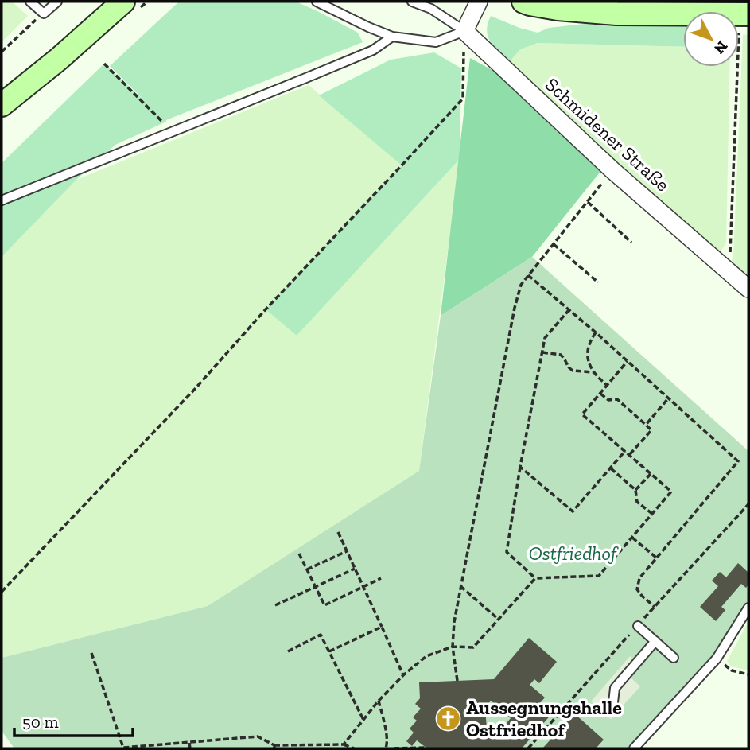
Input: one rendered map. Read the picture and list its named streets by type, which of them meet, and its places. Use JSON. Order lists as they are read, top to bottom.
{
  "streets": {
    "street": ["Schmidener Straße"]
  },
  "parks": ["Ostfriedhof"],
  "places": {
    "church": ["Aussegnungshalle Ostfriedhof"]
  },
  "scale_bar": "50 m",
  "north": "bottom right"
}
